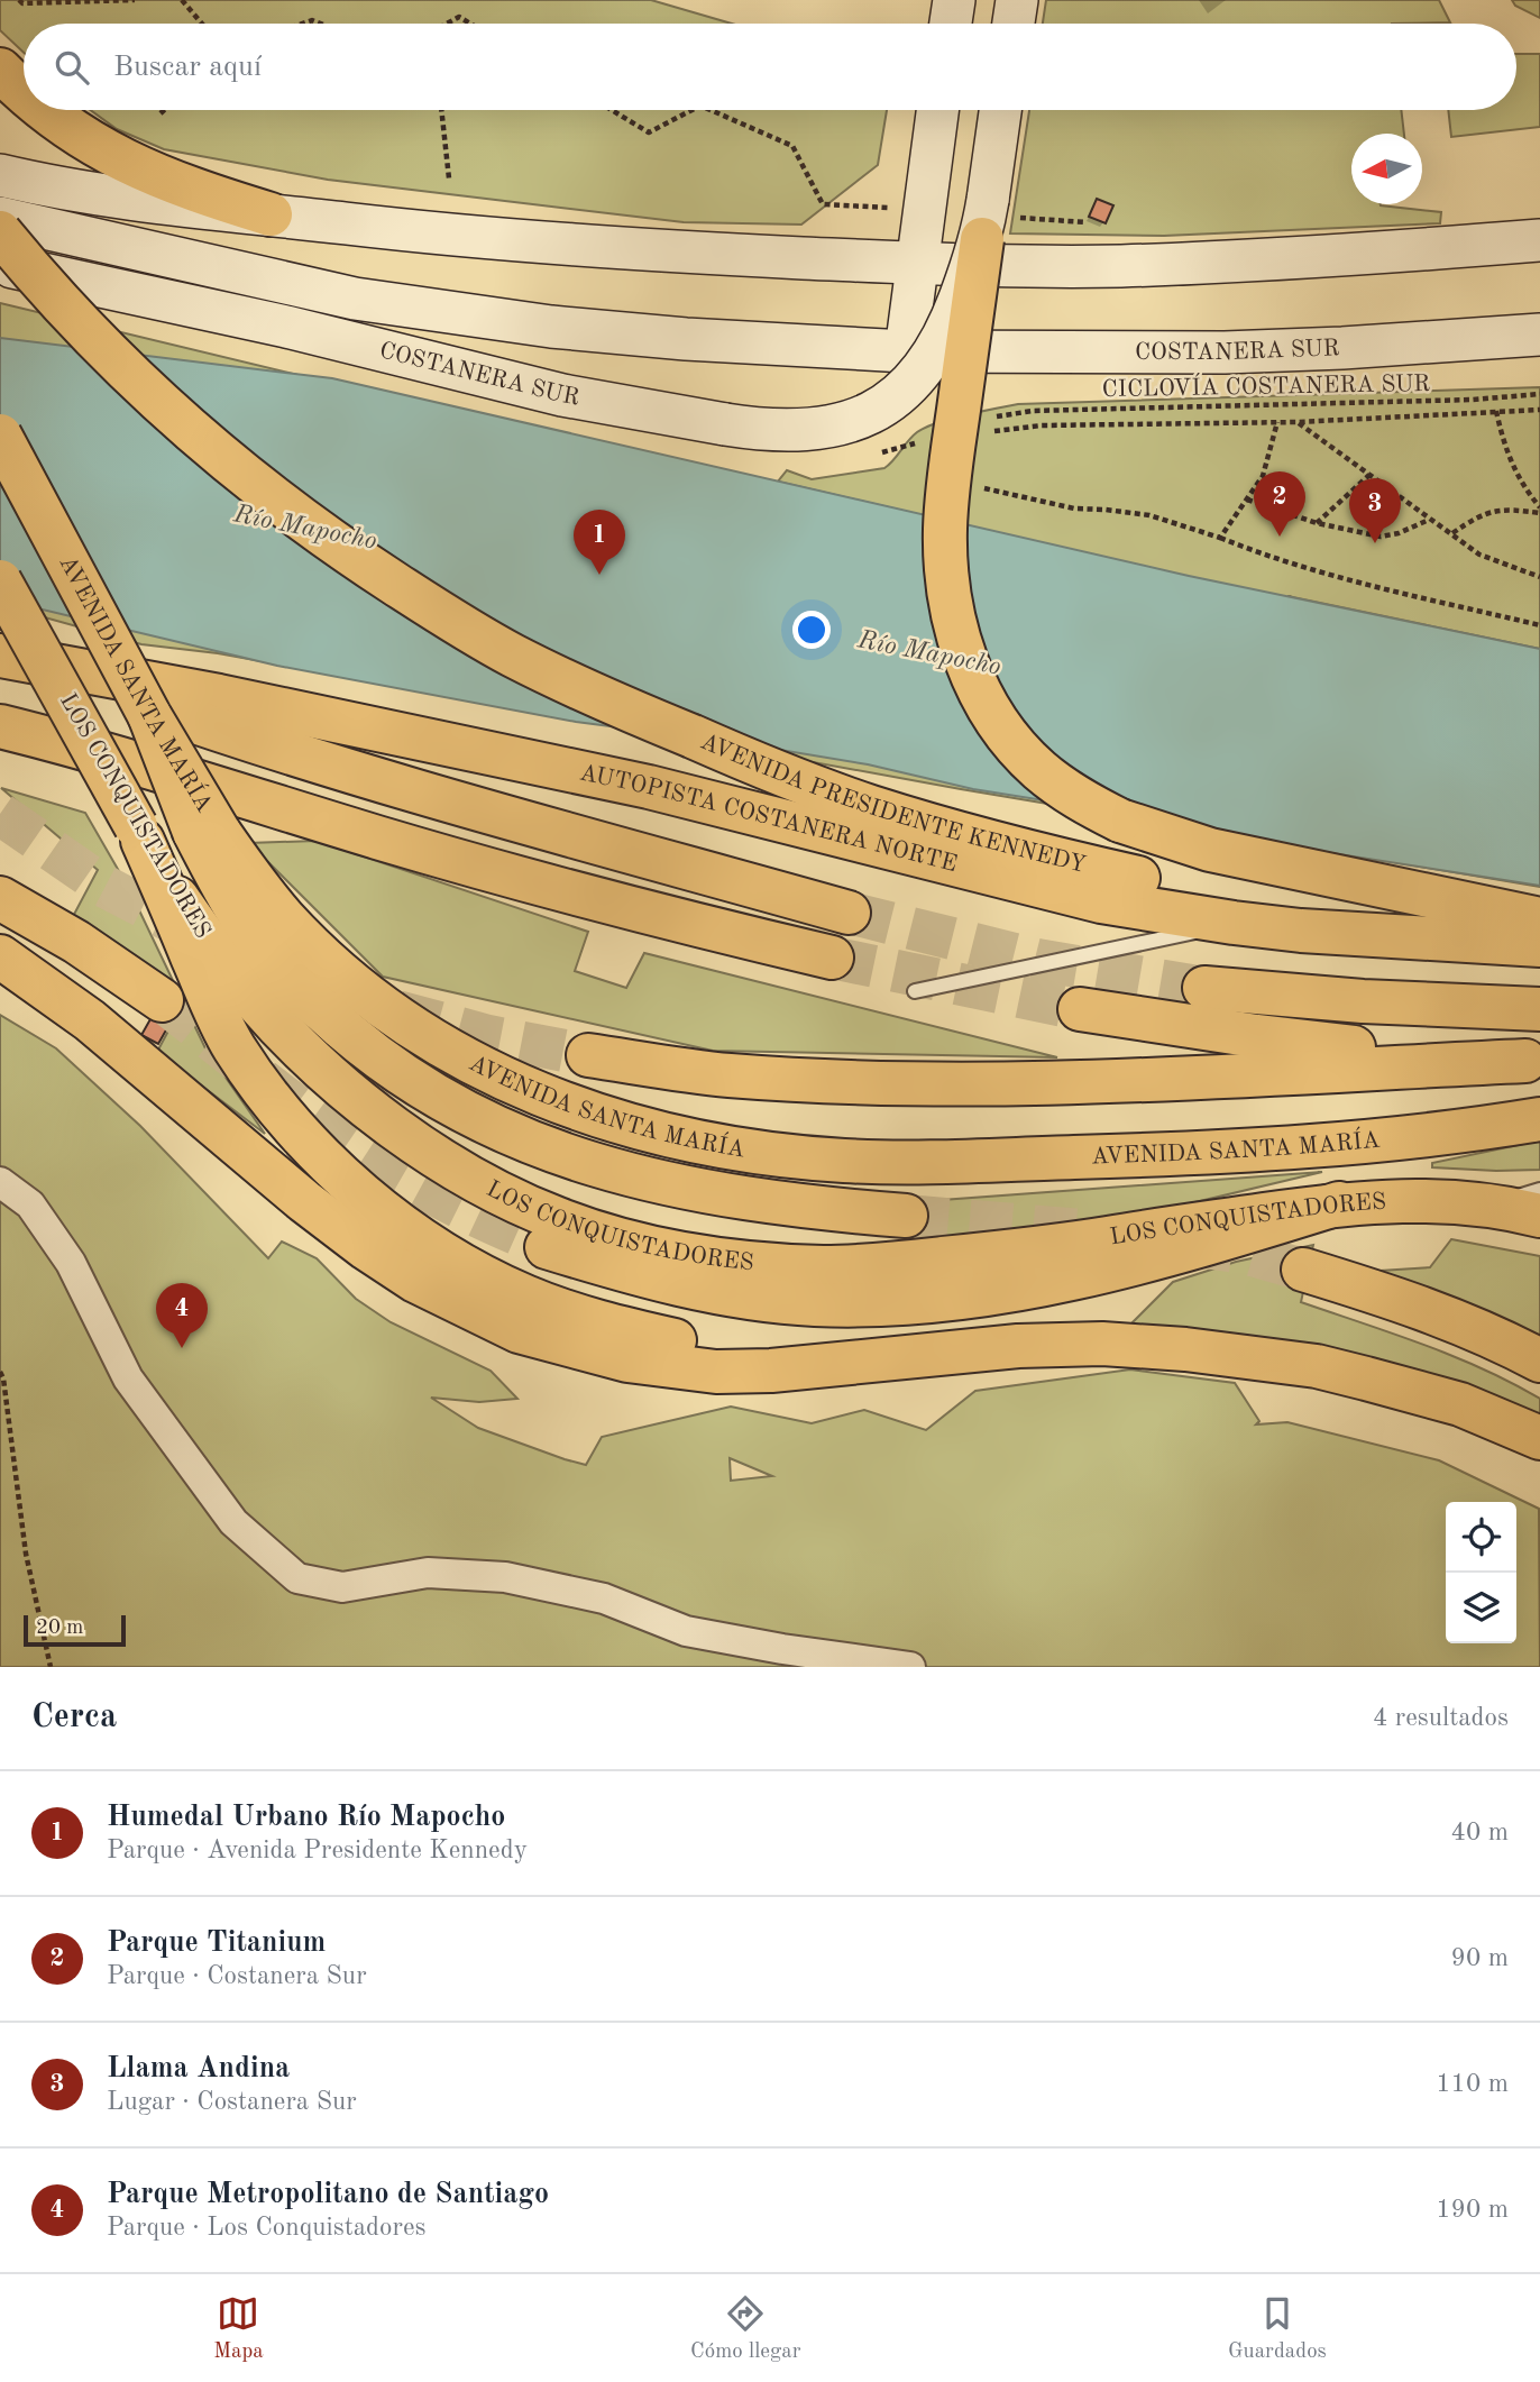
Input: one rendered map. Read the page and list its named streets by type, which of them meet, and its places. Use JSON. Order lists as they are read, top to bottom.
{
  "streets": {
    "main road": [
      "COSTANERA SUR",
      "AVENIDA SANTA MARÍA",
      "AVENIDA PRESIDENTE KENNEDY",
      "LOS CONQUISTADORES",
      "AUTOPISTA COSTANERA NORTE"
    ],
    "path": ["CICLOVÍA COSTANERA SUR"]
  },
  "crossings": [
    ["AVENIDA PRESIDENTE KENNEDY", "AUTOPISTA COSTANERA NORTE"]
  ],
  "water": ["Río Mapocho"],
  "scale_bar": "20 m",
  "north": "left",
  "page": {
    "search": "Buscar aquí",
    "pins": [
      "2",
      "3",
      "1",
      "4"
    ],
    "scale": "20 m",
    "heading": ["Cerca", "4 resultados"],
    "list": [
      {
        "mark": "1",
        "name": "Humedal Urbano Río Mapocho",
        "note": "Parque · Avenida Presidente Kennedy",
        "value": "40 m"
      },
      {
        "mark": "2",
        "name": "Parque Titanium",
        "note": "Parque · Costanera Sur",
        "value": "90 m"
      },
      {
        "mark": "3",
        "name": "Llama Andina",
        "note": "Lugar · Costanera Sur",
        "value": "110 m"
      },
      {
        "mark": "4",
        "name": "Parque Metropolitano de Santiago",
        "note": "Parque · Los Conquistadores",
        "value": "190 m"
      }
    ],
    "nav": ["Mapa", "Cómo llegar", "Guardados"]
  }
}
